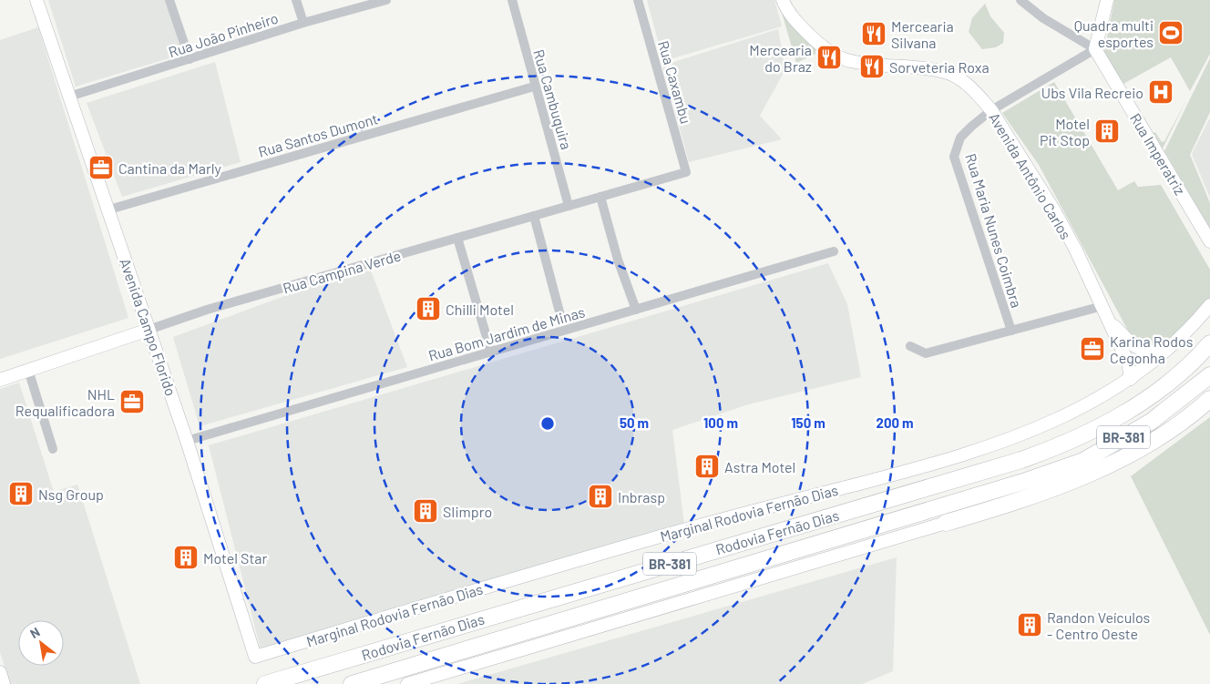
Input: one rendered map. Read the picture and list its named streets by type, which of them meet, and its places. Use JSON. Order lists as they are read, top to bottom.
{
  "streets": {
    "highway": ["BR-381", "Rodovia Fernão Dias"],
    "main road": [
      "Rua Imperatriz",
      "Avenida Antônio Carlos",
      "Rua Campina Verde",
      "Avenida Campo Florido",
      "Marginal Rodovia Fernão Dias"
    ],
    "street": [
      "Rua João Pinheiro",
      "Rua Caxambu",
      "Rua Cambuquira",
      "Rua Santos Dumont",
      "Rua Maria Nunes Coimbra",
      "Rua Bom Jardim de Minas"
    ]
  },
  "crossings": [
    ["Rua João Pinheiro", "Avenida Campo Florido"],
    ["Rua Caxambu", "Rua Campina Verde"],
    ["Rua Cambuquira", "Rua Santos Dumont"],
    ["Rua Cambuquira", "Rua Campina Verde"],
    ["Rua Santos Dumont", "Avenida Campo Florido"],
    ["Rua Imperatriz", "Rua Maria Nunes Coimbra"],
    ["Avenida Antônio Carlos", "Rua Maria Nunes Coimbra"],
    ["Avenida Antônio Carlos", "Marginal Rodovia Fernão Dias"],
    ["Rua Campina Verde", "Avenida Campo Florido"],
    ["Avenida Campo Florido", "Rua Bom Jardim de Minas"],
    ["Avenida Campo Florido", "Marginal Rodovia Fernão Dias"]
  ],
  "places": {
    "sports": ["Quadra multi esportes"],
    "restaurant": ["Mercearia Silvana", "Mercearia do Braz", "Sorveteria Roxa"],
    "hospital": ["Ubs Vila Recreio"],
    "building": [
      "Motel Pit Stop",
      "Chilli Motel",
      "Astra Motel",
      "Nsg Group",
      "Inbrasp",
      "SIimpro",
      "Motel Star",
      "Randon Veículos - Centro Oeste"
    ],
    "office": ["Cantina da Marly", "Karina Rodos Cegonha", "NHL Requalificadora"]
  },
  "north": "top left",
  "rings": [
    "50 m",
    "100 m",
    "150 m",
    "200 m"
  ]
}
